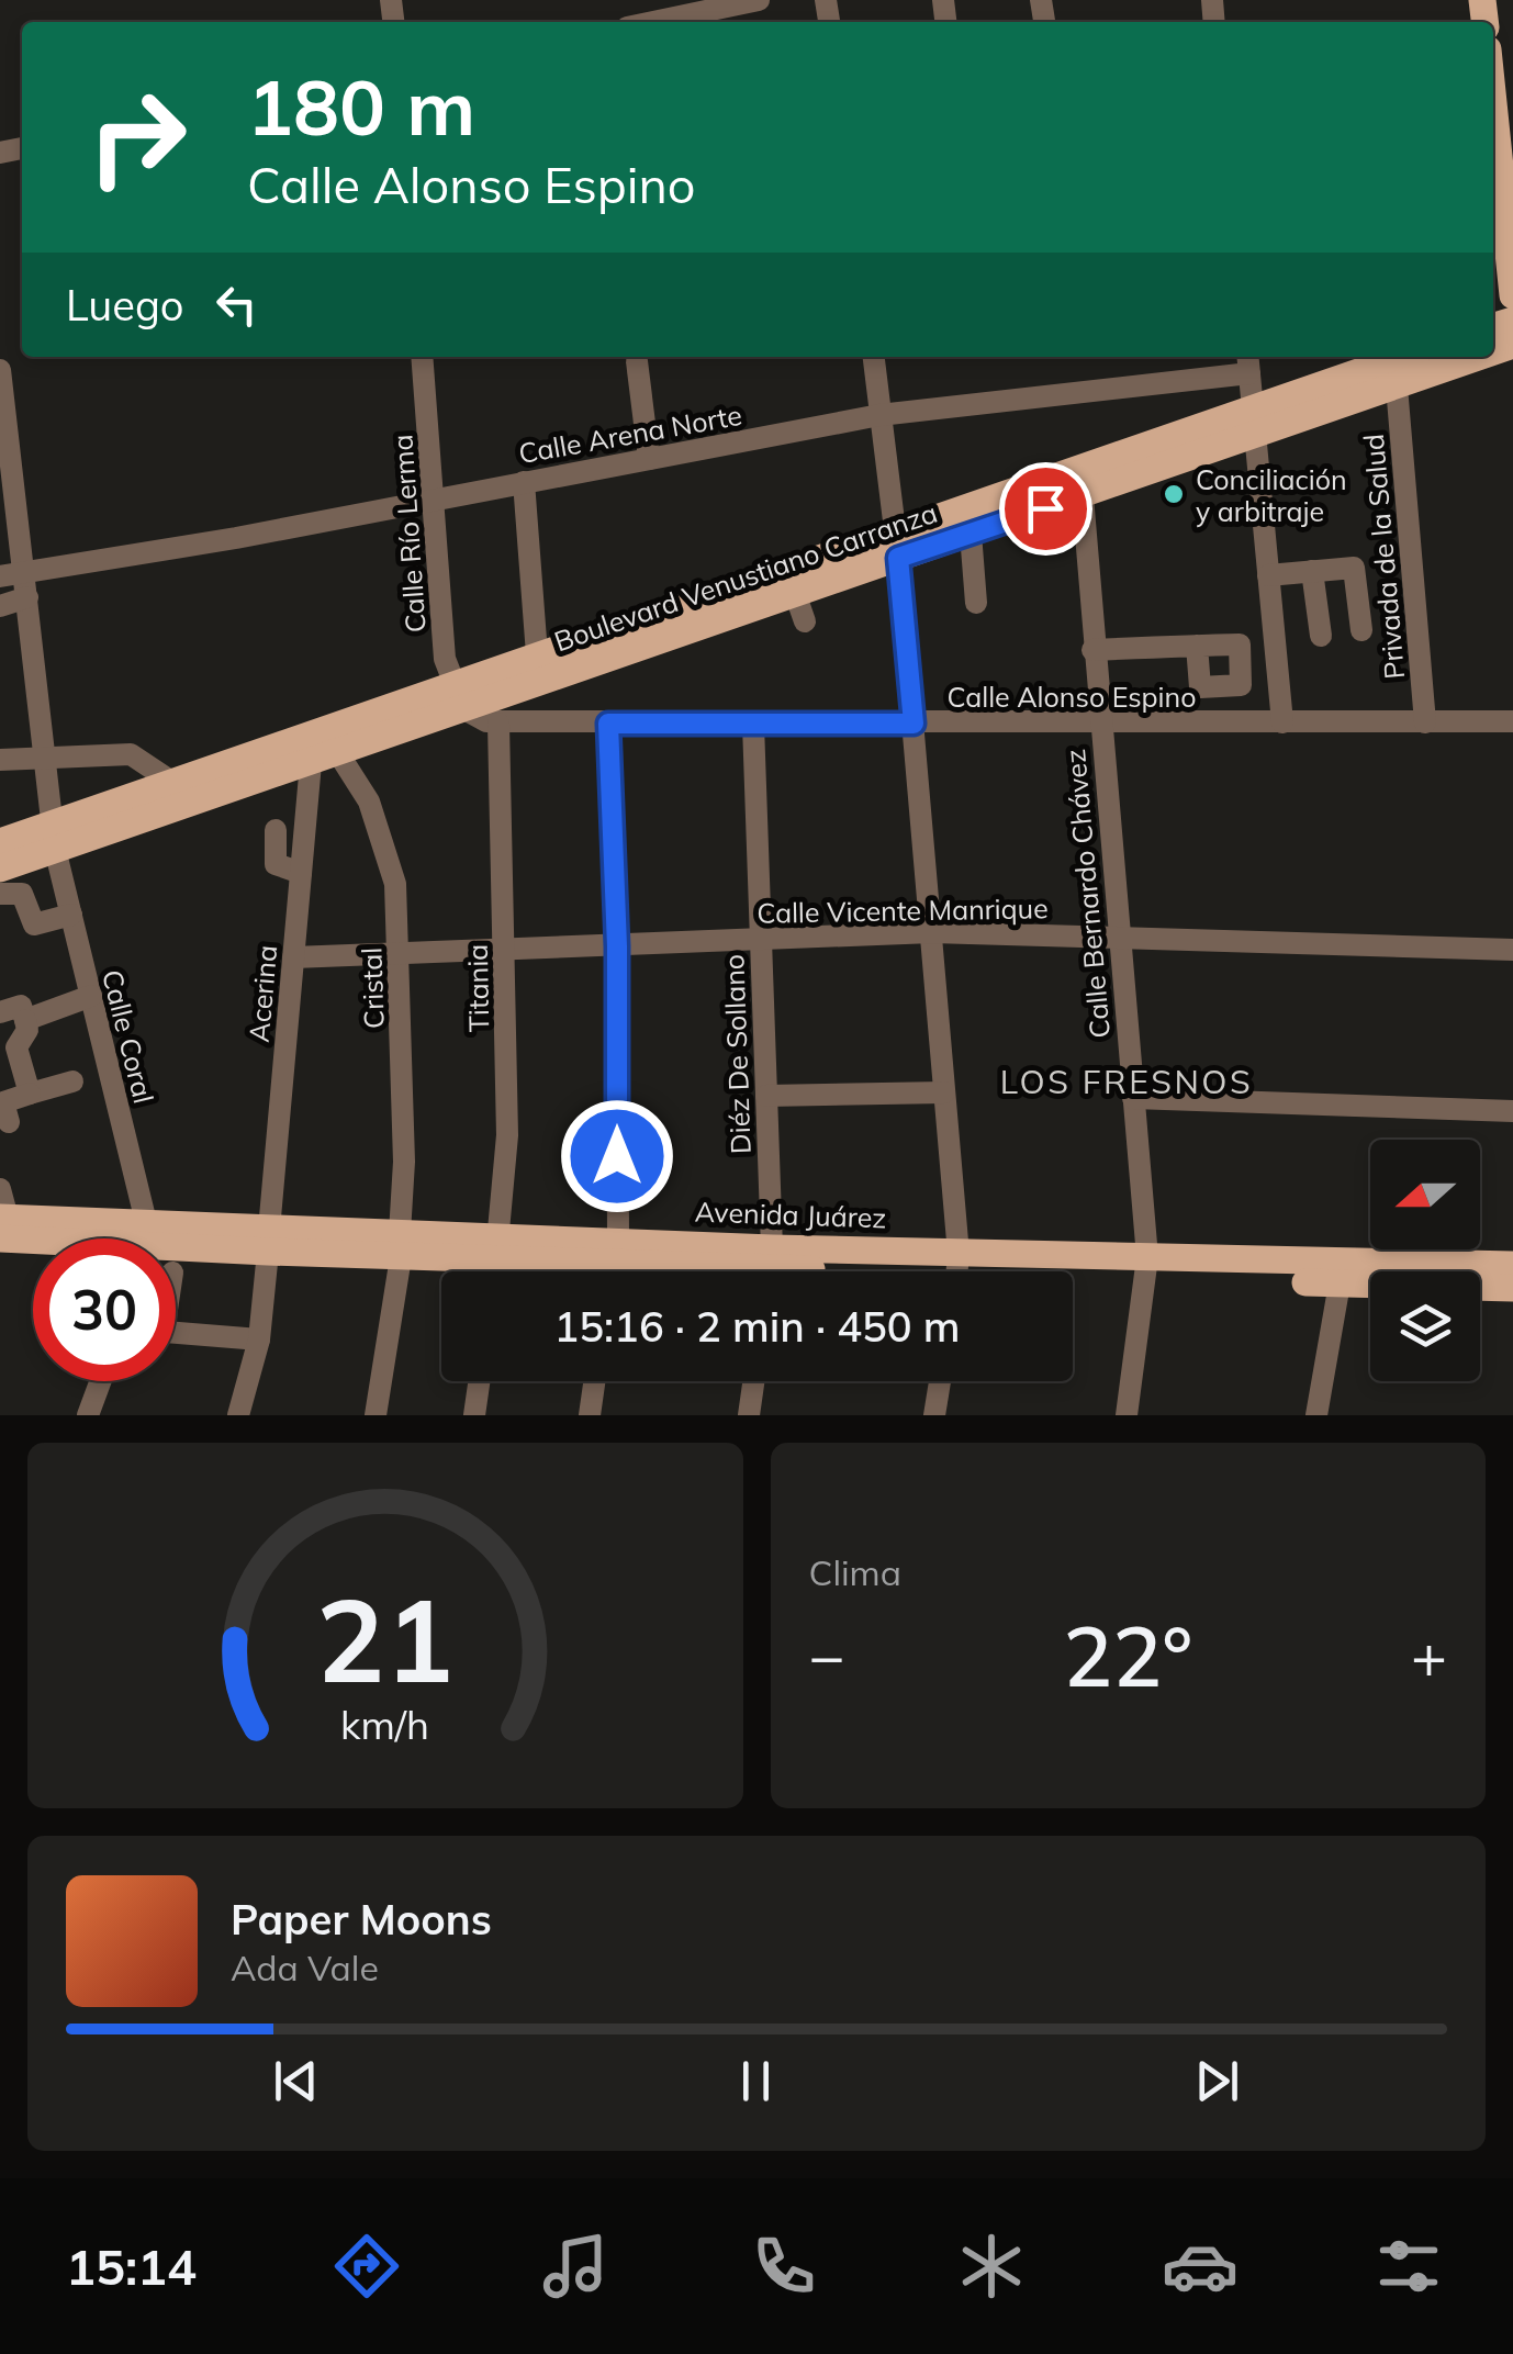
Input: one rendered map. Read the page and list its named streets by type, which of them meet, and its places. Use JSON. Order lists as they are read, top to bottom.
{
  "streets": {
    "main road": ["Boulevard Venustiano Carranza", "Avenida Juárez"],
    "street": [
      "Calle Arena Norte",
      "Calle Río Lerma",
      "Privada de la Salud",
      "Calle Alonso Espino",
      "Calle Bernardo Chávez",
      "Calle Vicente Manrique",
      "Cristal",
      "Titania",
      "Acerina",
      "Calle Coral",
      "Diéz De Sollano"
    ]
  },
  "crossings": [
    ["Calle Arena Norte", "Calle Río Lerma"],
    ["Calle Arena Norte", "Calle Coral"],
    ["Calle Río Lerma", "Boulevard Venustiano Carranza"],
    ["Privada de la Salud", "Boulevard Venustiano Carranza"],
    ["Privada de la Salud", "Calle Alonso Espino"],
    ["Boulevard Venustiano Carranza", "Calle Bernardo Chávez"],
    ["Boulevard Venustiano Carranza", "Cristal"],
    ["Boulevard Venustiano Carranza", "Acerina"],
    ["Boulevard Venustiano Carranza", "Calle Coral"],
    ["Calle Alonso Espino", "Calle Bernardo Chávez"],
    ["Calle Alonso Espino", "Titania"],
    ["Calle Alonso Espino", "Diéz De Sollano"],
    ["Calle Bernardo Chávez", "Calle Vicente Manrique"],
    ["Calle Bernardo Chávez", "Avenida Juárez"],
    ["Calle Vicente Manrique", "Cristal"],
    ["Calle Vicente Manrique", "Titania"],
    ["Calle Vicente Manrique", "Acerina"],
    ["Calle Vicente Manrique", "Diéz De Sollano"],
    ["Cristal", "Avenida Juárez"],
    ["Titania", "Avenida Juárez"],
    ["Acerina", "Avenida Juárez"],
    ["Diéz De Sollano", "Avenida Juárez"]
  ],
  "districts": ["LOS FRESNOS"],
  "places": ["Conciliación y arbitraje"],
  "north": "left",
  "page": {
    "turn": ["180 m", "Calle Alonso Espino"],
    "then": "Luego",
    "limit": "30",
    "trip": "15:16 · 2 min · 450 m",
    "tile": "Clima",
    "heat": ["−", "22°", "+"],
    "song": ["Paper Moons", "Ada Vale"],
    "tabs": "15:14",
    "gauge": ["21", "km/h"]
  }
}
